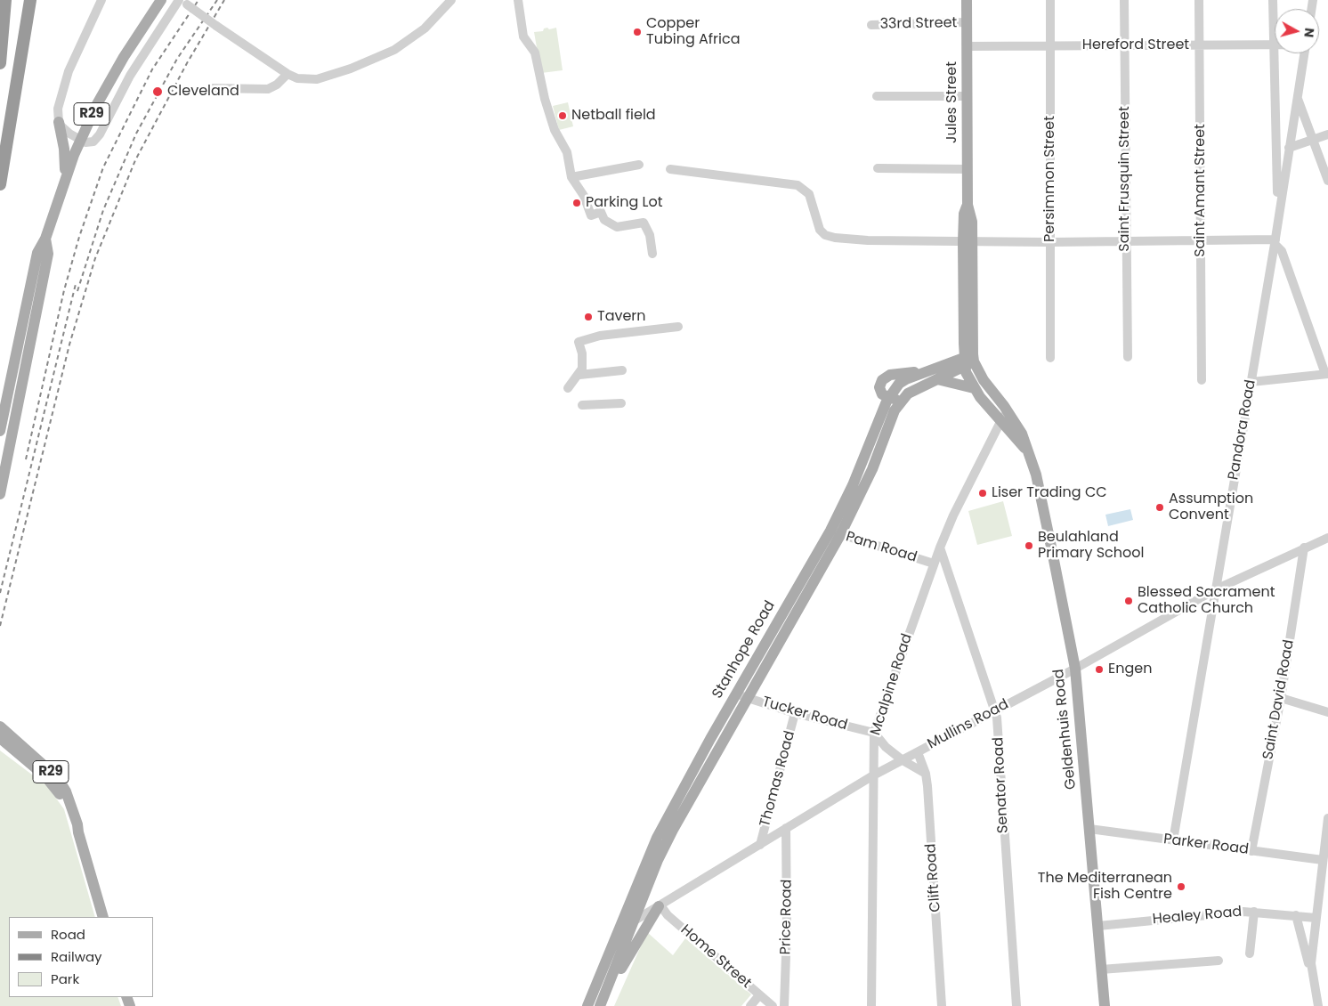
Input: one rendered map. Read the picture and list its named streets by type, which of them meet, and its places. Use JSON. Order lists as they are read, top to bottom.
{
  "streets": {
    "main road": [
      "Jules Street",
      "R29",
      "Stanhope Road",
      "Geldenhuis Road"
    ],
    "street": [
      "33rd Street",
      "Hereford Street",
      "Persimmon Street",
      "Saint Frusquin Street",
      "Saint Amant Street",
      "Pandora Road",
      "Pam Road",
      "Mcalpine Road",
      "Saint David Road",
      "Tucker Road",
      "Mullins Road",
      "Thomas Road",
      "Senator Road",
      "Parker Road",
      "Clift Road",
      "Healey Road",
      "Price Road",
      "Home Street"
    ]
  },
  "crossings": [
    ["33rd Street", "Jules Street"],
    ["Hereford Street", "Jules Street"],
    ["Hereford Street", "Persimmon Street"],
    ["Hereford Street", "Saint Frusquin Street"],
    ["Hereford Street", "Saint Amant Street"],
    ["Jules Street", "Stanhope Road"],
    ["Jules Street", "Geldenhuis Road"],
    ["Pandora Road", "Mullins Road"],
    ["Pandora Road", "Parker Road"],
    ["Pam Road", "Stanhope Road"],
    ["Pam Road", "Mcalpine Road"],
    ["Stanhope Road", "Tucker Road"],
    ["Stanhope Road", "Mullins Road"],
    ["Stanhope Road", "Geldenhuis Road"],
    ["Mcalpine Road", "Tucker Road"],
    ["Mcalpine Road", "Mullins Road"],
    ["Mcalpine Road", "Geldenhuis Road"],
    ["Mcalpine Road", "Senator Road"],
    ["Saint David Road", "Mullins Road"],
    ["Saint David Road", "Parker Road"],
    ["Tucker Road", "Thomas Road"],
    ["Mullins Road", "Geldenhuis Road"],
    ["Mullins Road", "Thomas Road"],
    ["Mullins Road", "Senator Road"],
    ["Mullins Road", "Clift Road"],
    ["Mullins Road", "Price Road"],
    ["Mullins Road", "Home Street"],
    ["Geldenhuis Road", "Parker Road"],
    ["Geldenhuis Road", "Healey Road"]
  ],
  "places": [
    "Copper Tubing Africa",
    "Cleveland",
    "Netball field",
    "Parking Lot",
    "Tavern",
    "Liser Trading CC",
    "Assumption Convent",
    "Beulahland Primary School",
    "Blessed Sacrament Catholic Church",
    "Engen",
    "The Mediterranean Fish Centre"
  ],
  "legend": ["Road", "Railway", "Park"],
  "north": "right"
}
